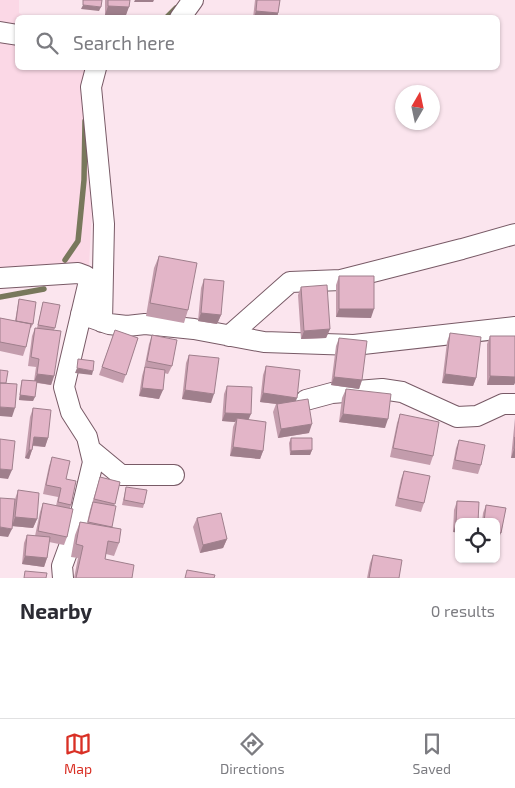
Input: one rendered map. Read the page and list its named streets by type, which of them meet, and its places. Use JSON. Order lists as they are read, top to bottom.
{
  "north": "top",
  "page": {
    "search": "Search here",
    "heading": ["Nearby", "0 results"],
    "nav": ["Map", "Directions", "Saved"]
  }
}
